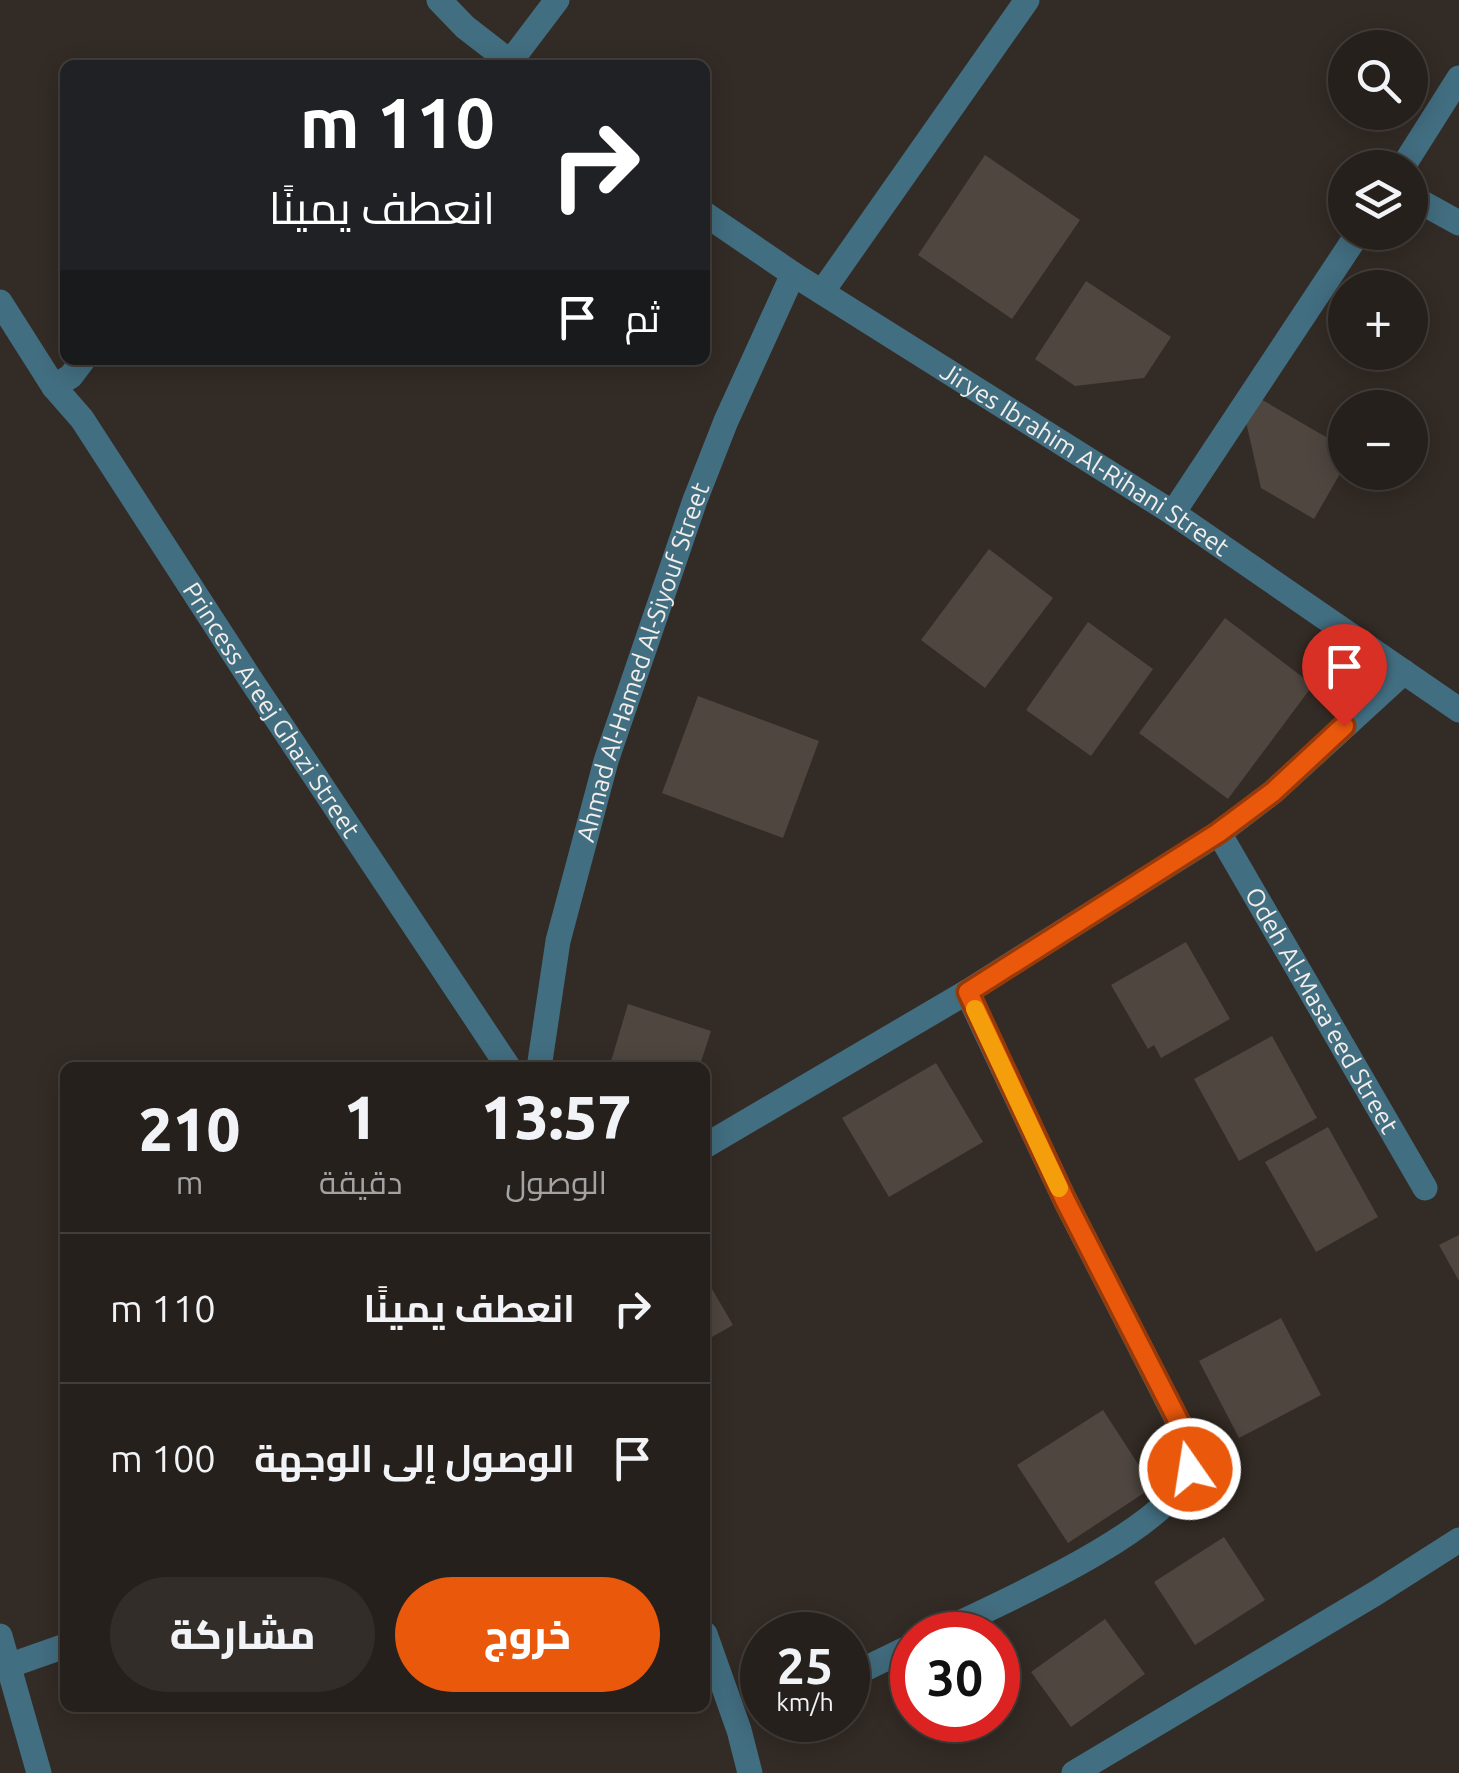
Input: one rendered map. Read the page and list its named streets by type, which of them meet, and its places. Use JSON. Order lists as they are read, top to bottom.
{
  "streets": {
    "street": [
      "Jiryes Ibrahim Al-Rihani Street",
      "Ahmad Al-Hamed Al-Siyouf Street",
      "Princess Areej Ghazi Street",
      "Odeh Al-Masa‘eed Street"
    ]
  },
  "crossings": [
    ["Jiryes Ibrahim Al-Rihani Street", "Ahmad Al-Hamed Al-Siyouf Street"]
  ],
  "page": {
    "map_buttons": ["+", "−"],
    "turn": ["110 m", "انعطف يمينًا"],
    "then": "ثم",
    "eta": [
      "13:57",
      "الوصول",
      "1",
      "دقيقة",
      "210",
      "m"
    ],
    "list": [
      {
        "name": "انعطف يمينًا",
        "value": "110 m"
      },
      {
        "name": "الوصول إلى الوجهة",
        "value": "100 m"
      }
    ],
    "buttons": ["خروج", "مشاركة"],
    "speed": "25 km/h",
    "limit": "30"
  }
}
